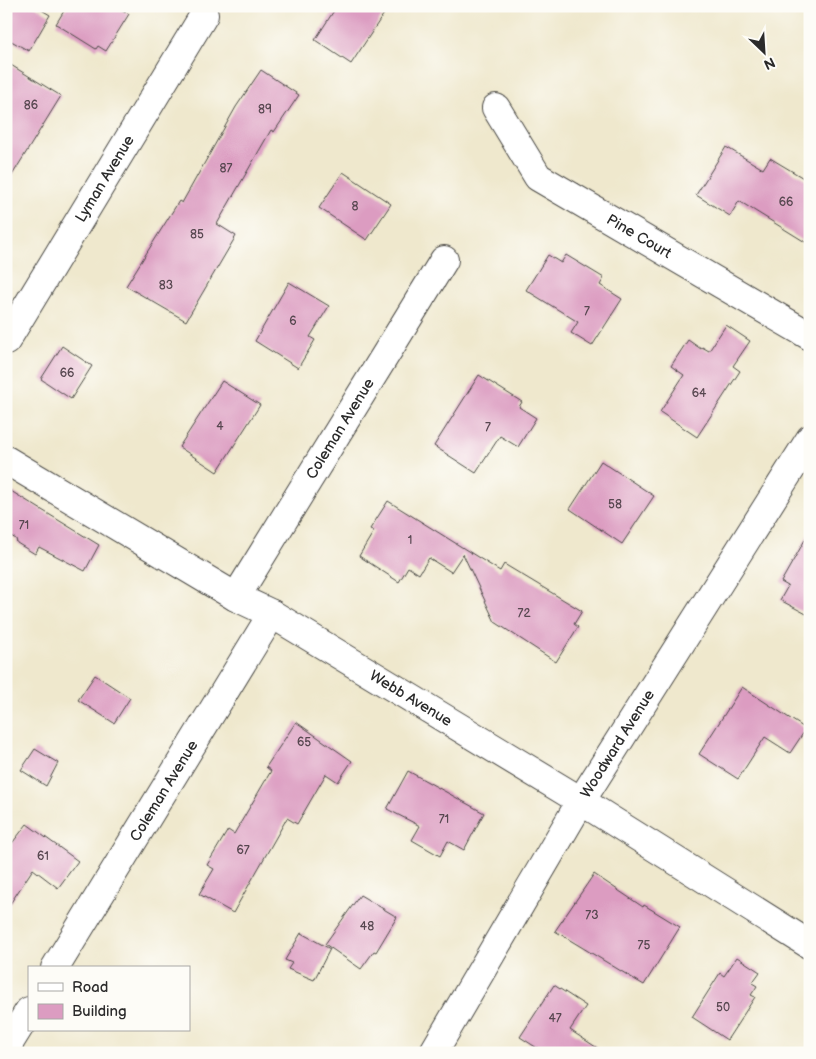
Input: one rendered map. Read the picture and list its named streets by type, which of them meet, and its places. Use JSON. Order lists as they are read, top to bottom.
{
  "streets": {
    "street": [
      "Lyman Avenue",
      "Pine Court",
      "Coleman Avenue",
      "Webb Avenue",
      "Woodward Avenue"
    ]
  },
  "crossings": [
    ["Coleman Avenue", "Webb Avenue"],
    ["Webb Avenue", "Woodward Avenue"]
  ],
  "house_numbers": [
    "86",
    "89",
    "87",
    "66",
    "8",
    "85",
    "83",
    "7",
    "6",
    "66",
    "64",
    "4",
    "7",
    "58",
    "71",
    "1",
    "72",
    "65",
    "71",
    "67",
    "61",
    "73",
    "48",
    "75",
    "50",
    "47"
  ],
  "legend": ["Road", "Building"],
  "north": "bottom right"
}
